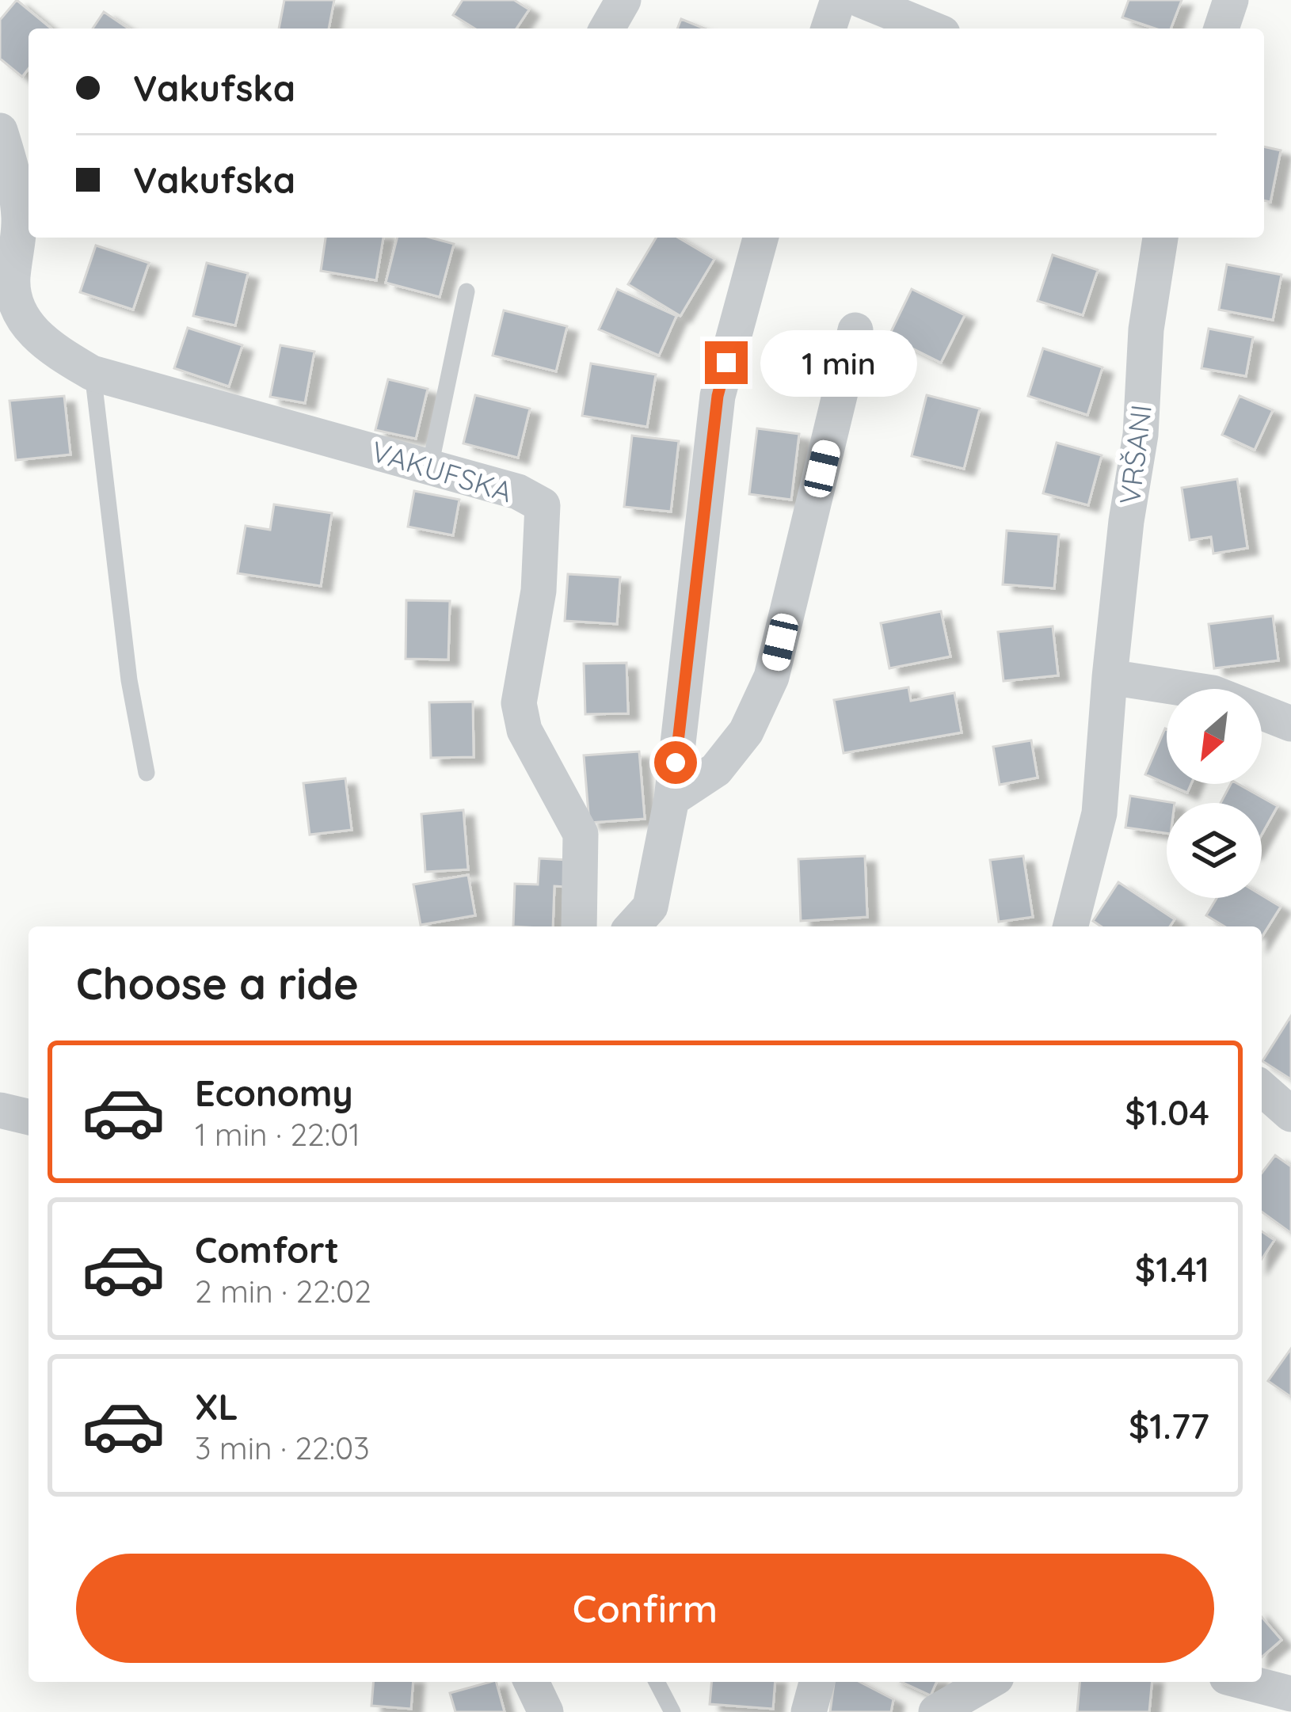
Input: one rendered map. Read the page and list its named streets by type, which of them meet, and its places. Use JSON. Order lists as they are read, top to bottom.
{
  "streets": {
    "street": ["VRŠANI", "VAKUFSKA"]
  },
  "north": "bottom left",
  "page": {
    "banner": ["Vakufska", "Vakufska"],
    "bubble": "1 min",
    "heading": "Choose a ride",
    "list": [
      {
        "name": "Economy",
        "note": "1 min · 22:01",
        "value": "$1.04"
      },
      {
        "name": "Comfort",
        "note": "2 min · 22:02",
        "value": "$1.41"
      },
      {
        "name": "XL",
        "note": "3 min · 22:03",
        "value": "$1.77"
      }
    ],
    "buttons": "Confirm"
  }
}
